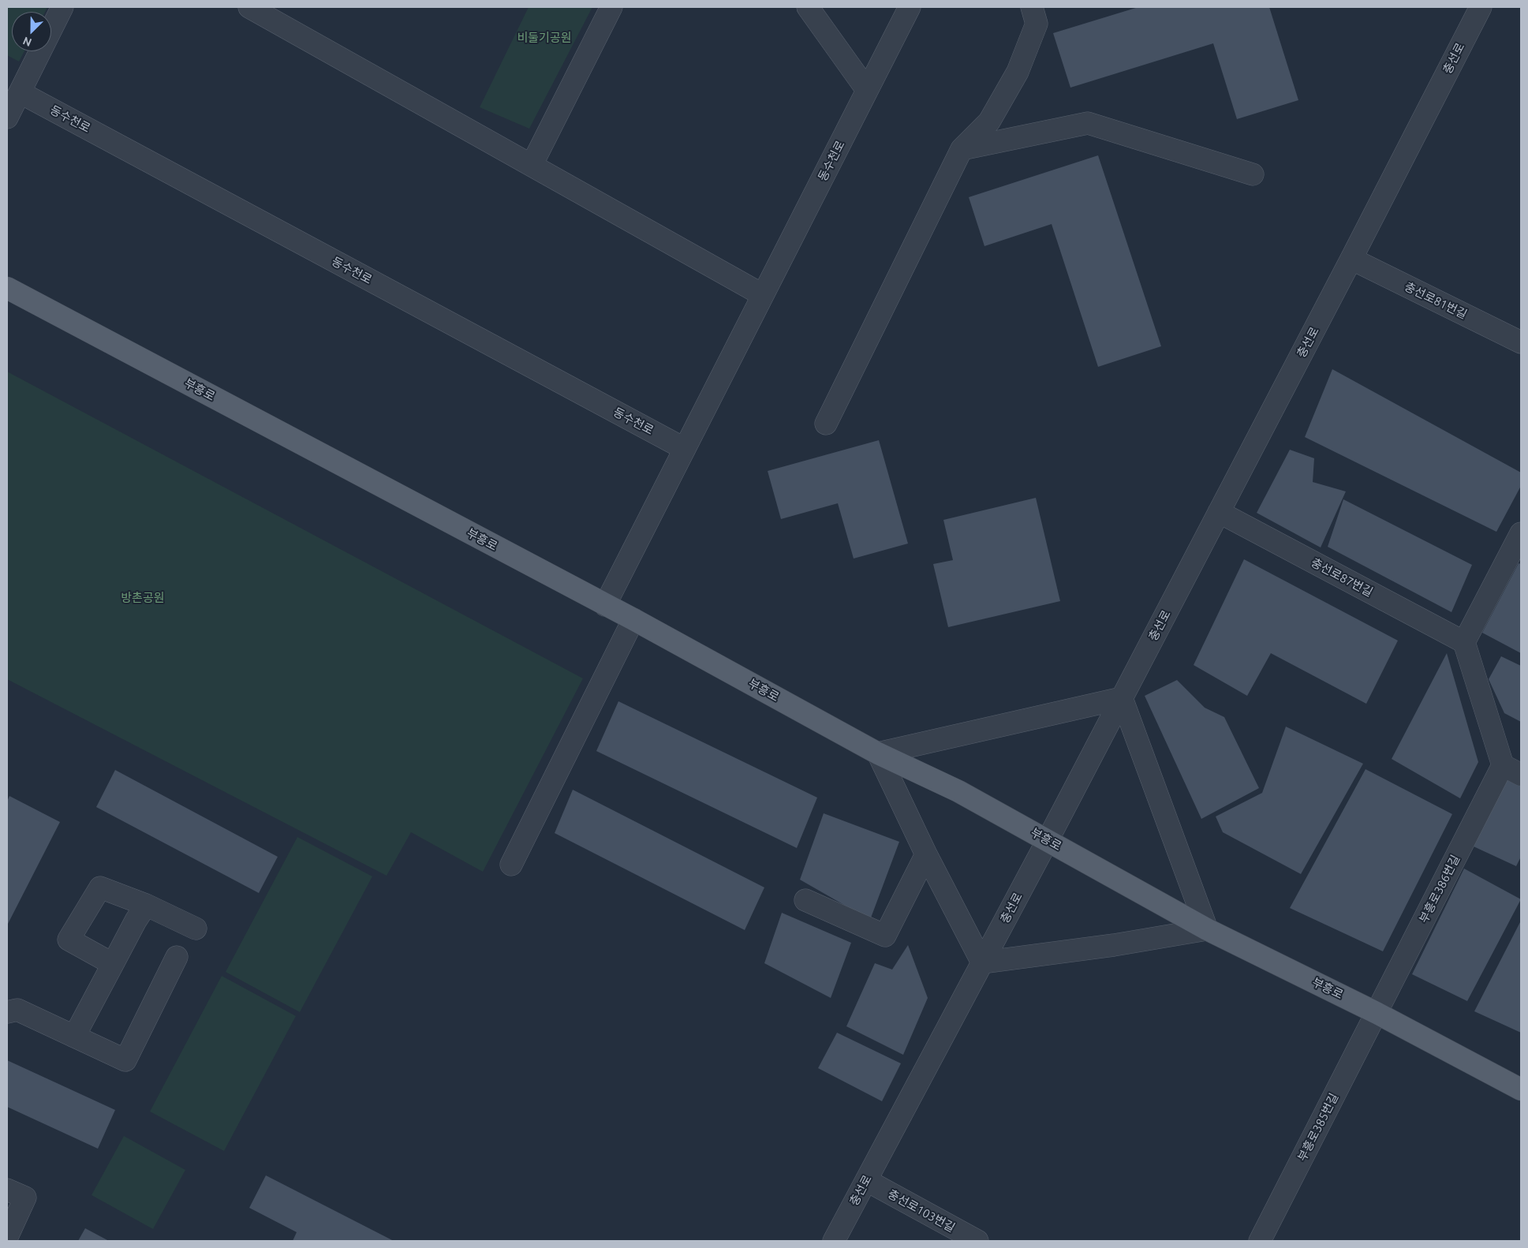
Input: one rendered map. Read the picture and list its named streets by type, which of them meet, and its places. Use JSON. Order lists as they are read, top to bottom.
{
  "streets": {
    "main road": ["부흥로"],
    "street": [
      "충선로",
      "동수천로",
      "충선로81번길",
      "충선로87번길",
      "부흥로386번길",
      "부흥로385번길",
      "충선로103번길"
    ]
  },
  "crossings": [
    ["충선로", "충선로81번길"],
    ["충선로", "부흥로"],
    ["충선로", "충선로87번길"],
    ["충선로", "충선로103번길"],
    ["동수천로", "부흥로"],
    ["부흥로", "부흥로386번길"],
    ["부흥로", "부흥로385번길"],
    ["충선로87번길", "부흥로386번길"],
    ["부흥로386번길", "부흥로385번길"]
  ],
  "parks": ["비둘기공원", "방촌공원"],
  "north": "bottom left"
}
